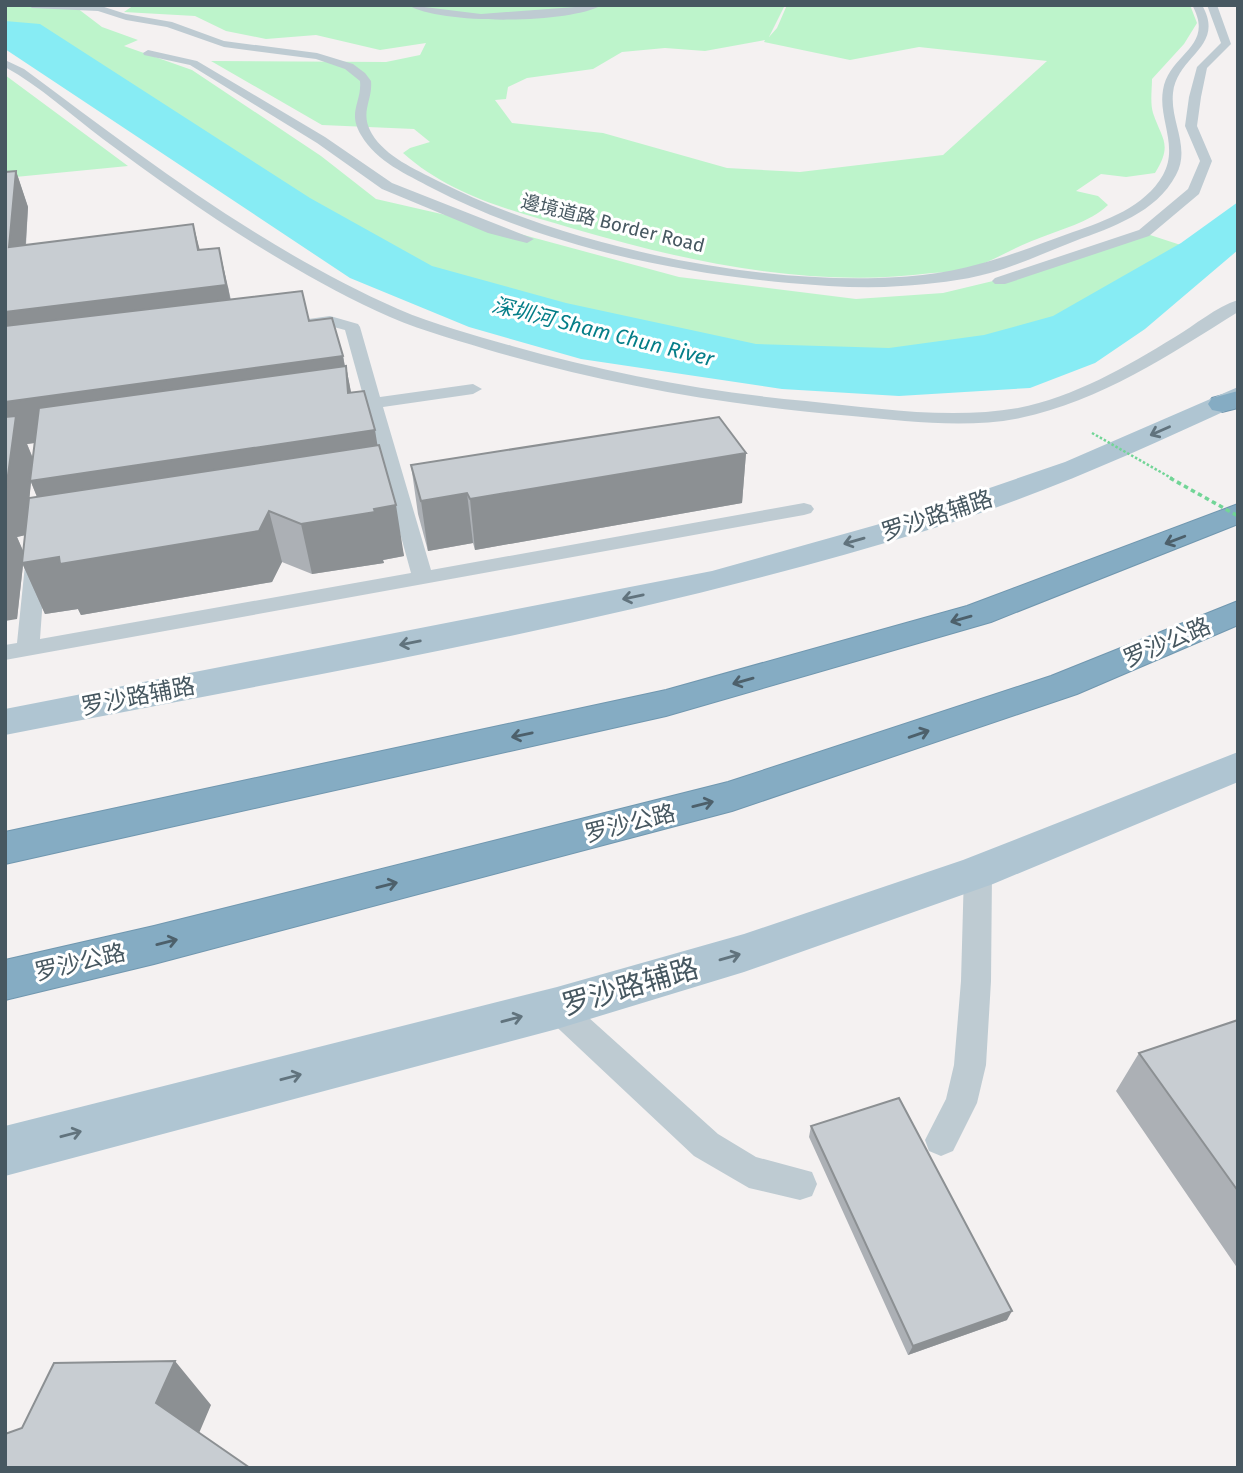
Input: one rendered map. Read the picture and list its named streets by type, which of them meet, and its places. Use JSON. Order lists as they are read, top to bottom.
{
  "streets": {
    "highway": ["罗沙公路"],
    "main road": ["罗沙路辅路"],
    "lane": ["邊境道路 Border Road"]
  },
  "water": ["深圳河 Sham Chun River"]
}
